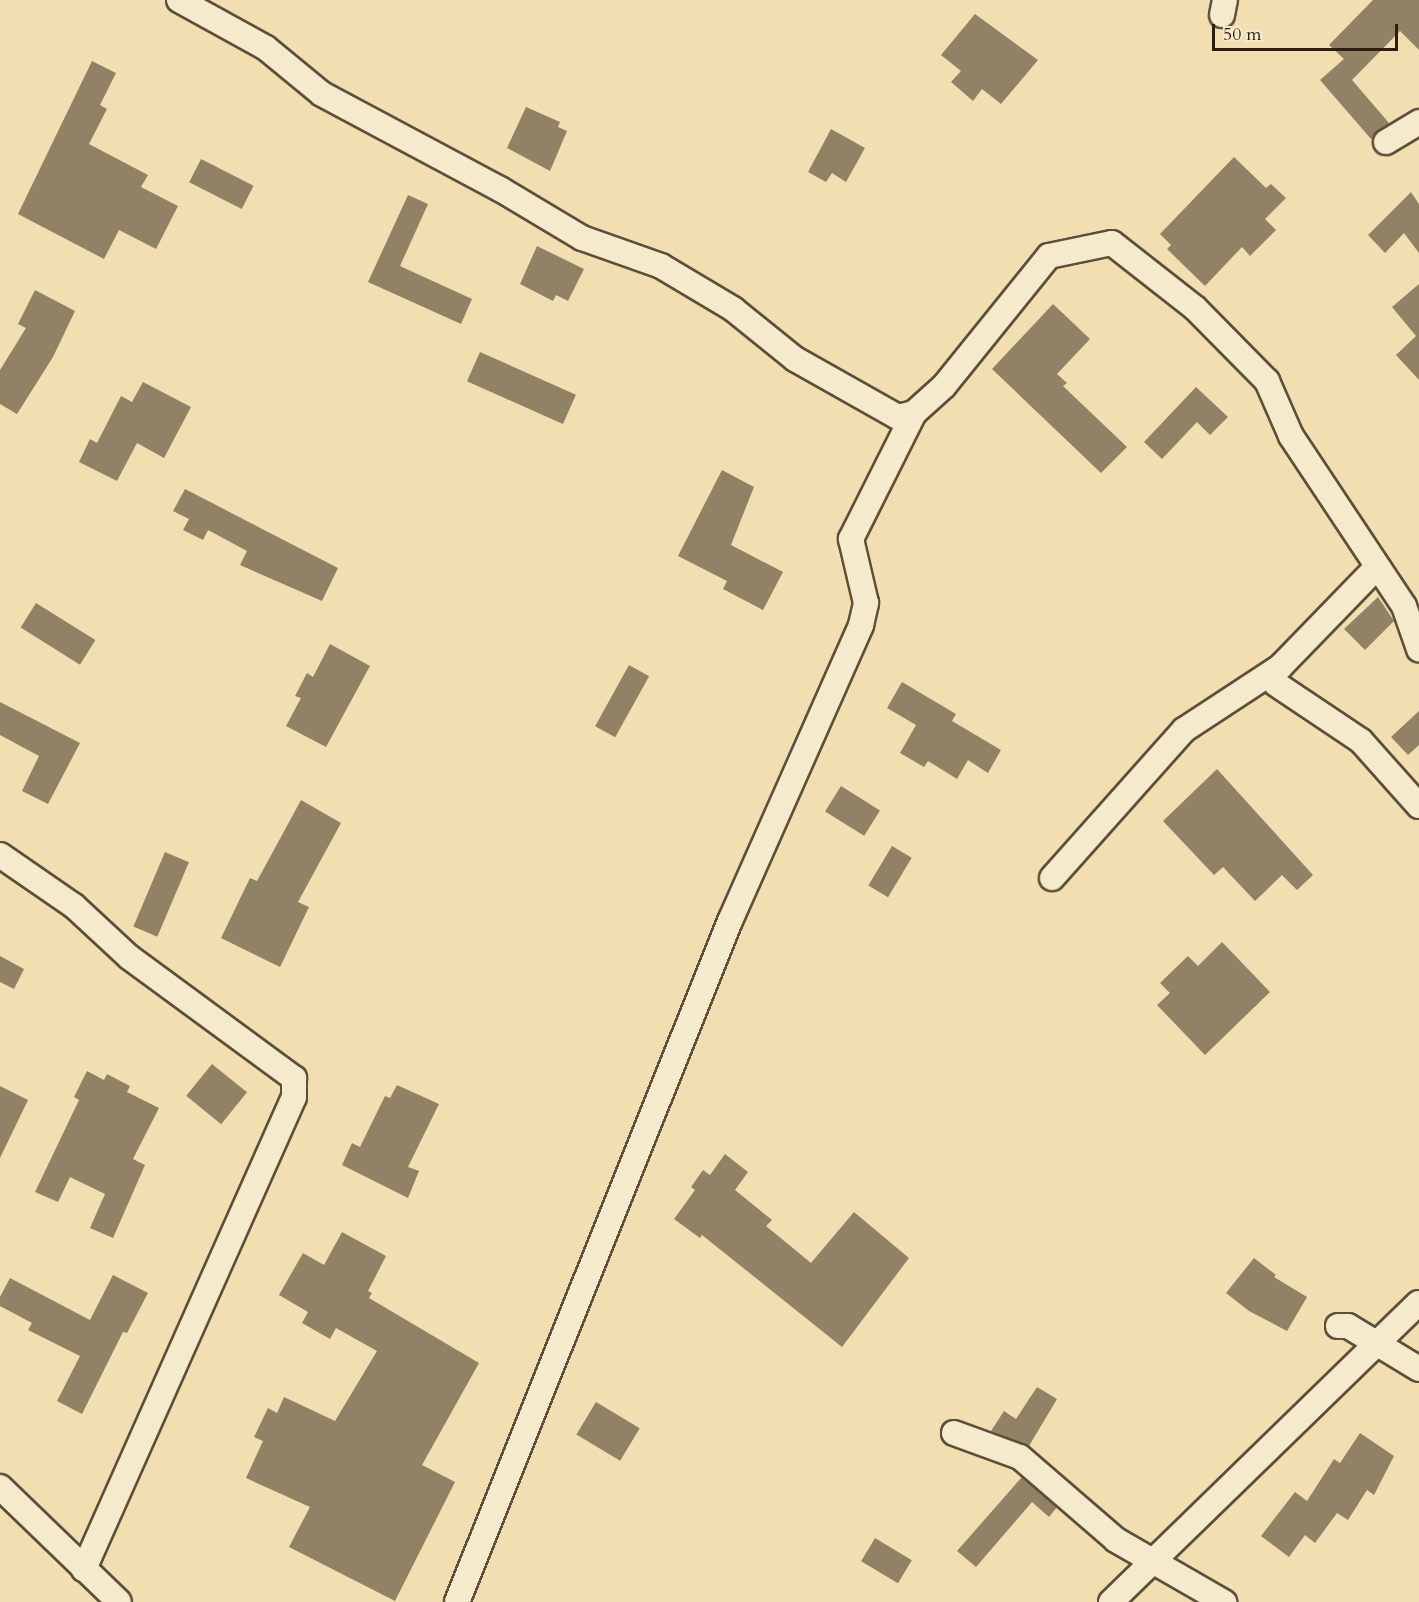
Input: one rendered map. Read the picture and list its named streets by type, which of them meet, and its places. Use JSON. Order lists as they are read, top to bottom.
{
  "scale_bar": "50 m"
}
